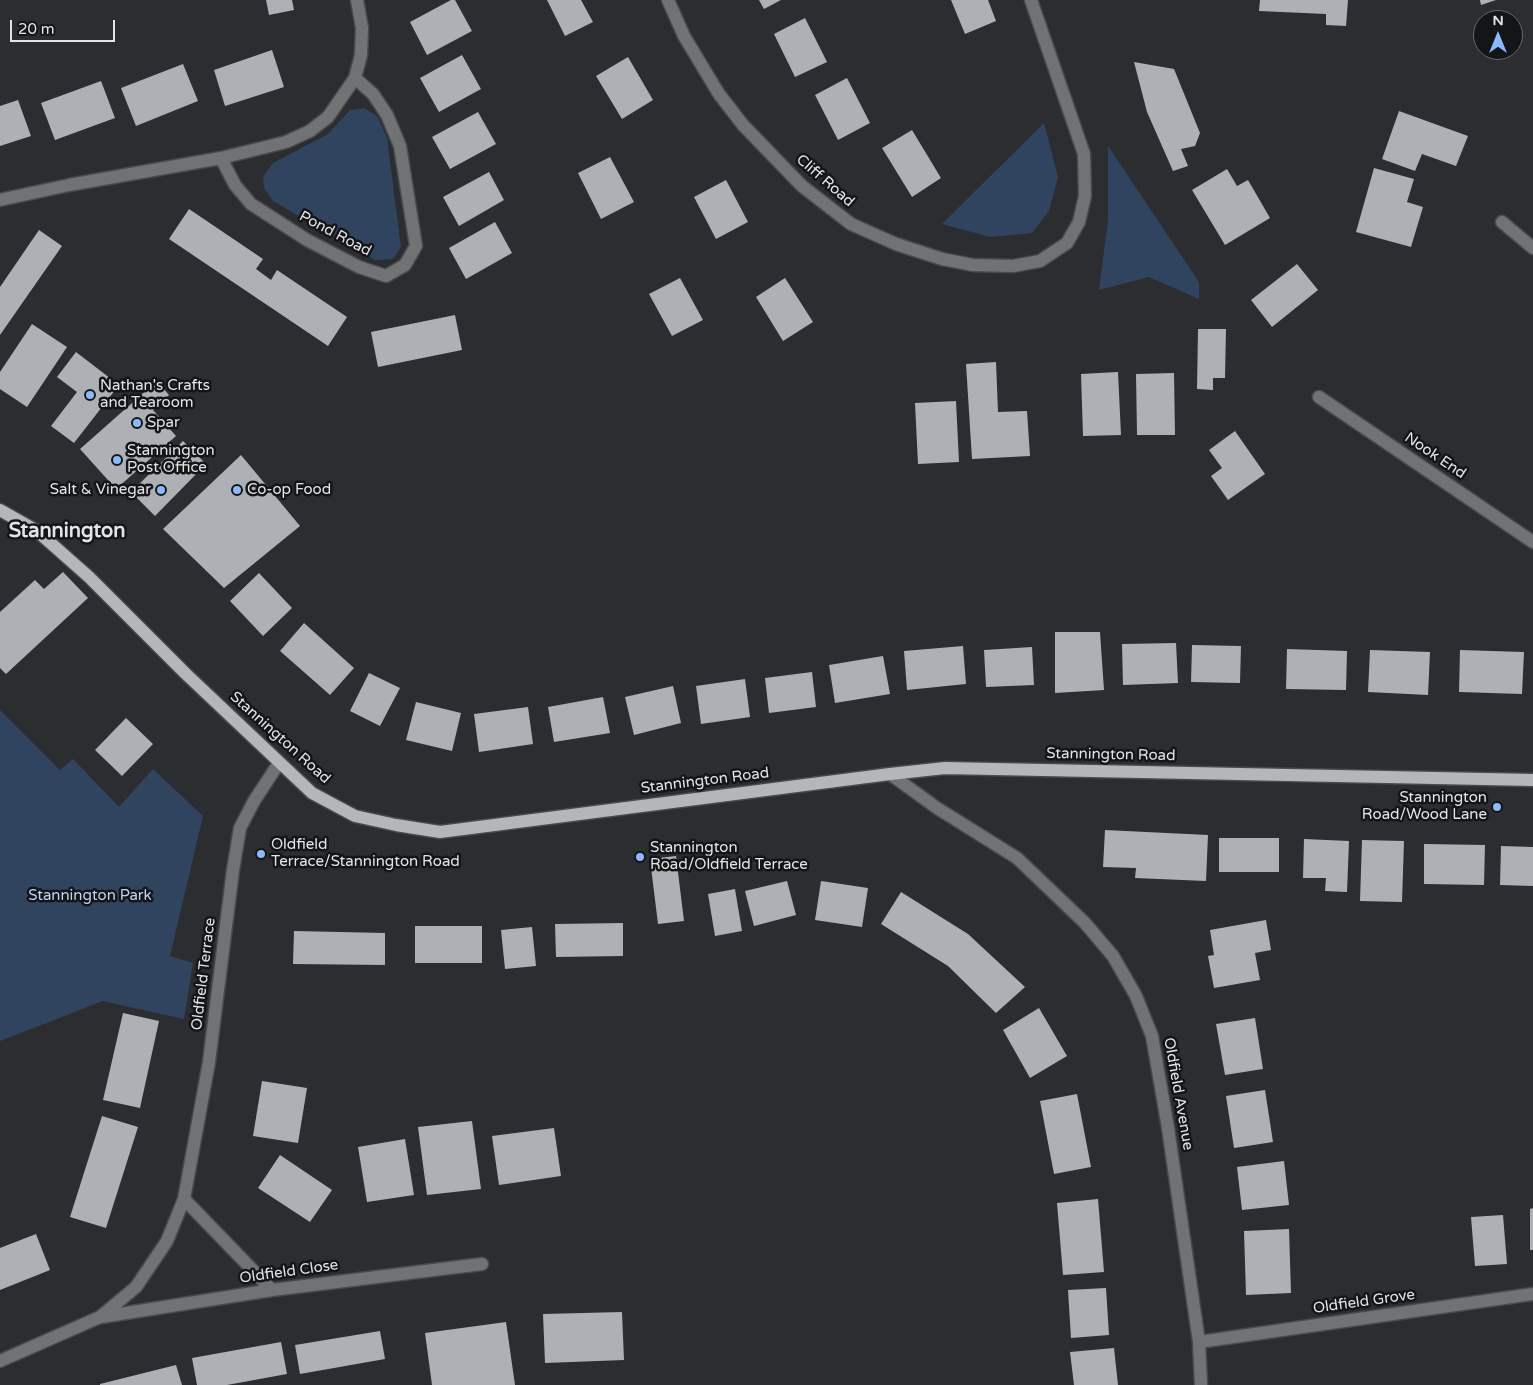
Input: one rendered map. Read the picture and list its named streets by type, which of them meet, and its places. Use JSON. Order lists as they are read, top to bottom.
{
  "streets": {
    "main road": ["Stannington Road"],
    "street": [
      "Cliff Road",
      "Pond Road",
      "Nook End",
      "Oldfield Terrace",
      "Oldfield Avenue",
      "Oldfield Close",
      "Oldfield Grove"
    ]
  },
  "crossings": [
    ["Stannington Road", "Oldfield Terrace"],
    ["Stannington Road", "Oldfield Avenue"],
    ["Oldfield Terrace", "Oldfield Close"],
    ["Oldfield Avenue", "Oldfield Grove"]
  ],
  "districts": ["Stannington"],
  "parks": ["Stannington Park"],
  "places": [
    "Nathan's Crafts and Tearoom",
    "Spar",
    "Stannington Post Office",
    "Salt & Vinegar",
    "Co-op Food",
    "Stannington Road/Wood Lane",
    "Oldfield Terrace/Stannington Road",
    "Stannington Road/Oldfield Terrace"
  ],
  "scale_bar": "20 m",
  "north": "top"
}
